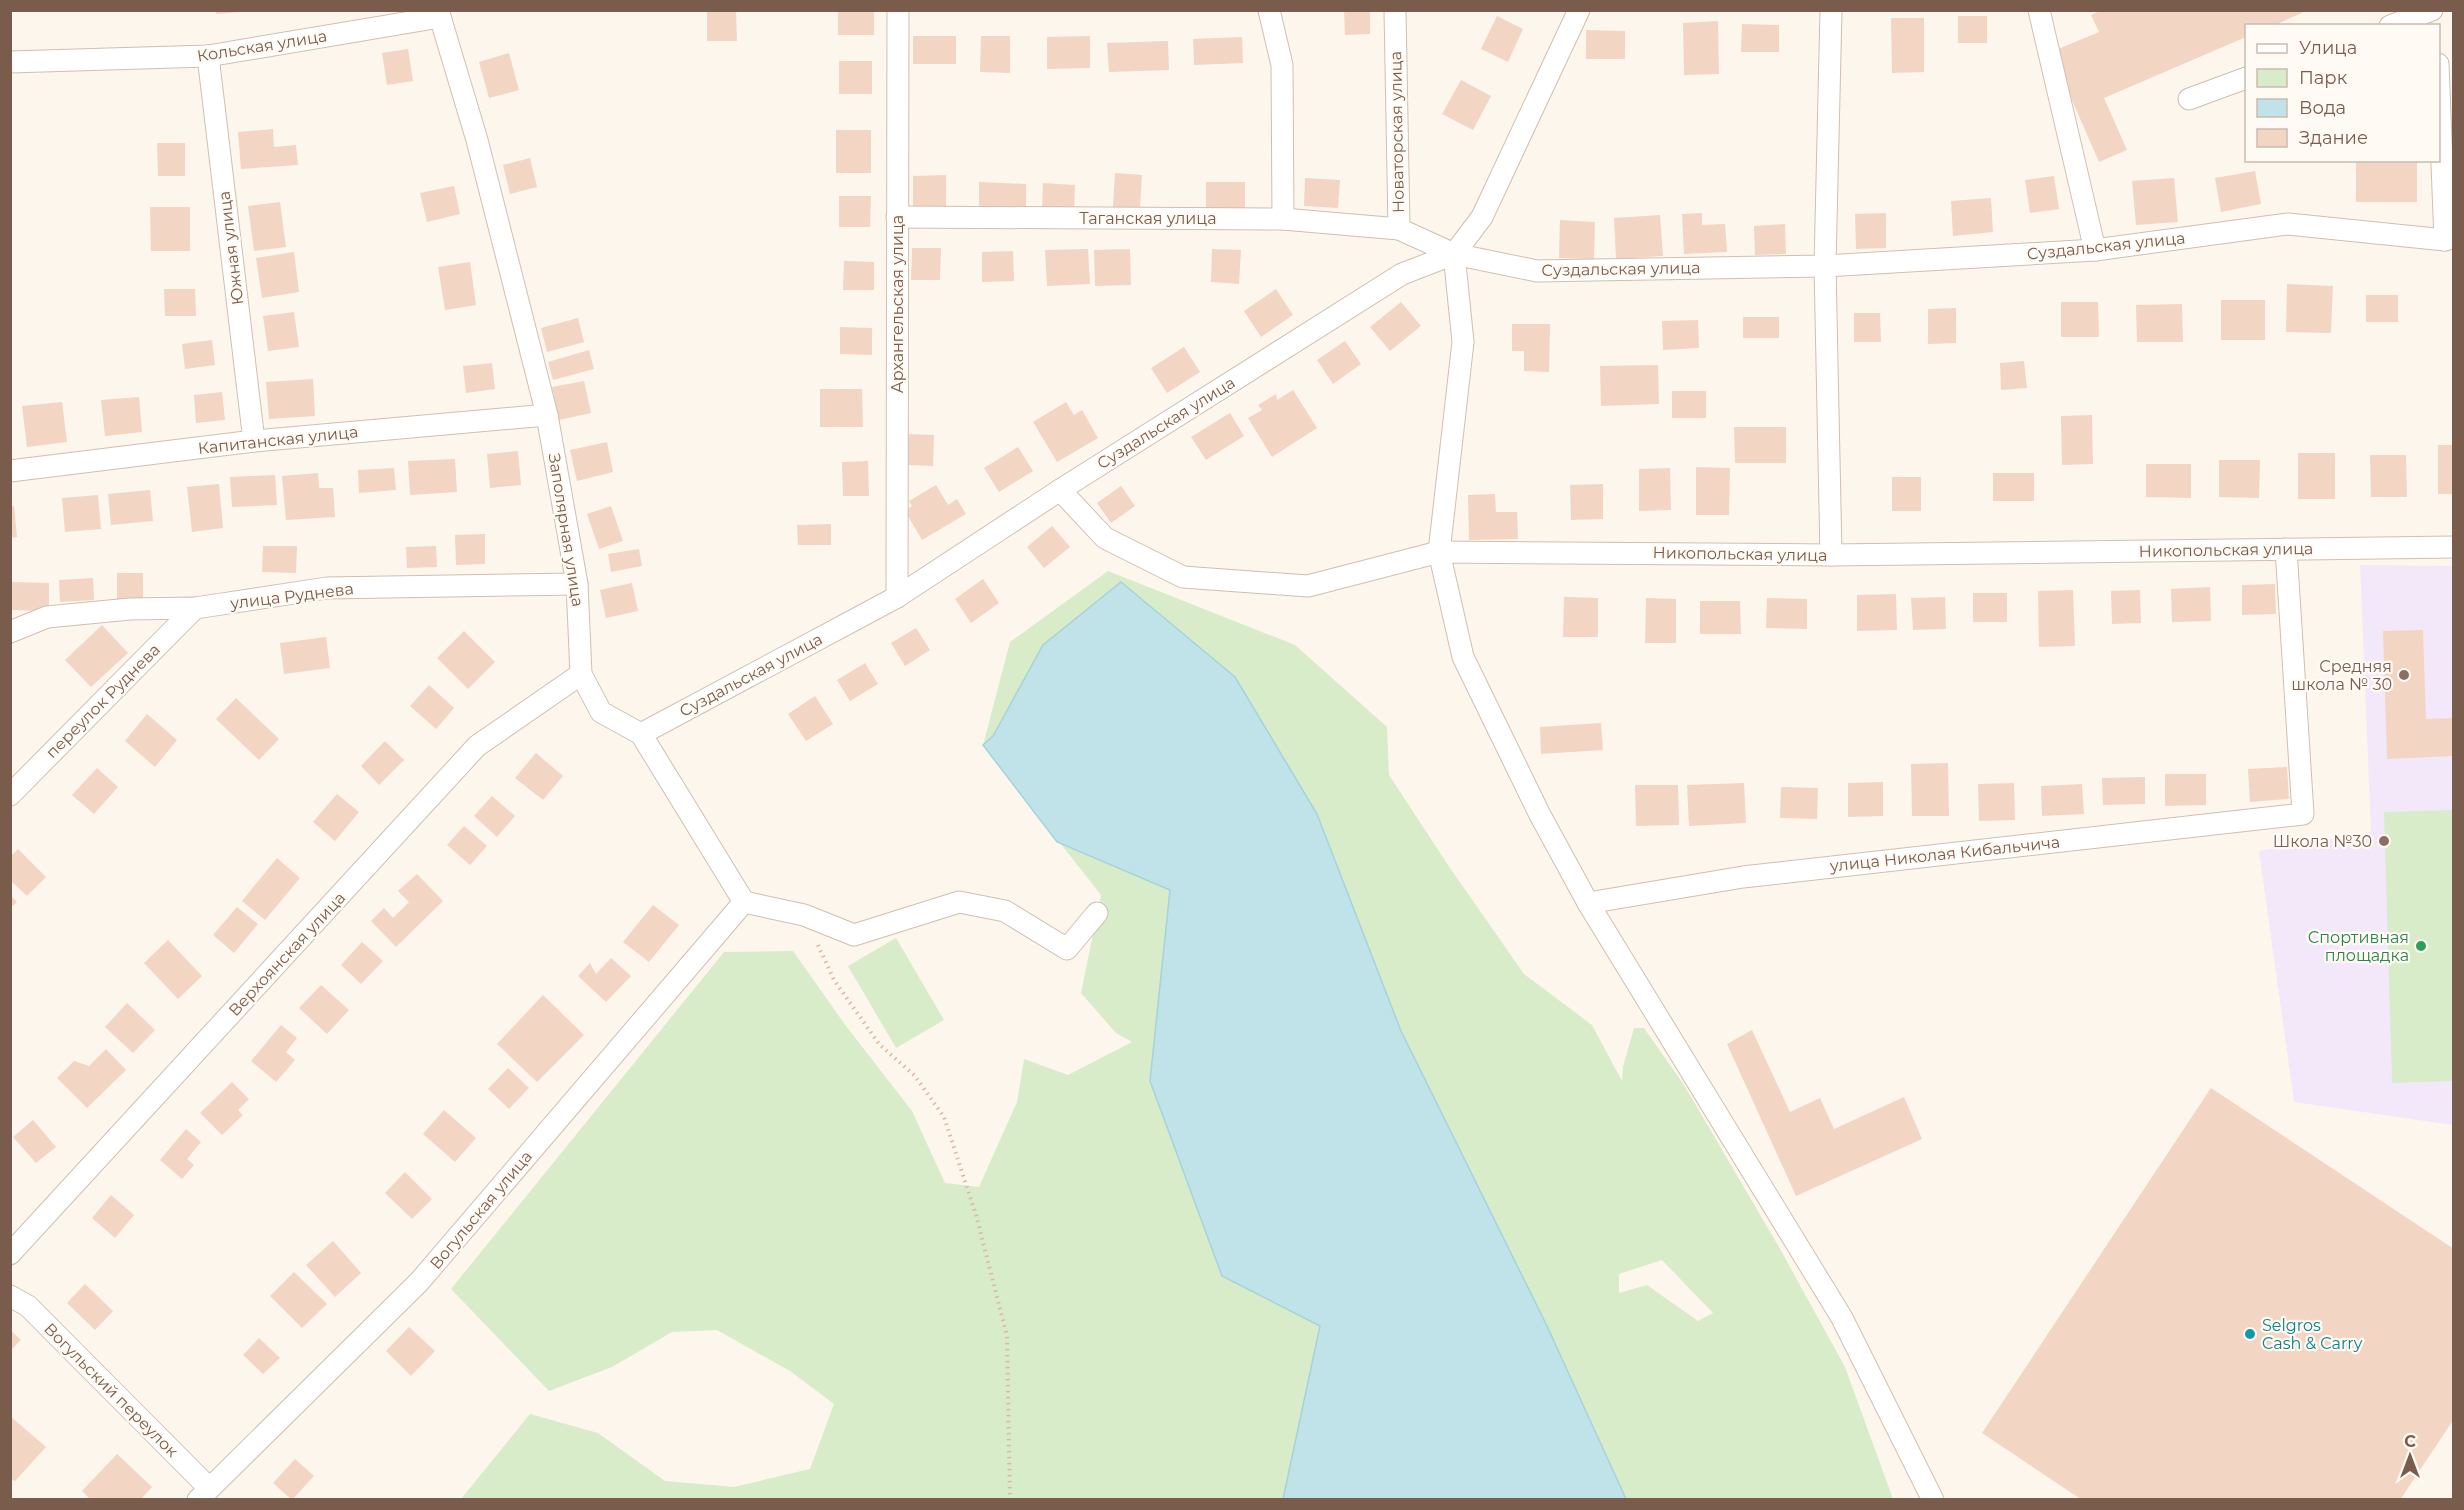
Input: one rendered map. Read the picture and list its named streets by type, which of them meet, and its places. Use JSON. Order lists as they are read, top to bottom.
{
  "streets": {
    "street": [
      "Кольская улица",
      "Новаторская улица",
      "Таганская улица",
      "Суздальская улица",
      "Южная улица",
      "Архангельская улица",
      "Капитанская улица",
      "Заполярная улица",
      "Никопольская улица",
      "улица Руднева",
      "переулок Руднева",
      "улица Николая Кибальчича",
      "Верхоянская улица",
      "Вогульская улица",
      "Вогульский переулок"
    ]
  },
  "crossings": [
    ["Кольская улица", "Южная улица"],
    ["Кольская улица", "Заполярная улица"],
    ["Новаторская улица", "Таганская улица"],
    ["Новаторская улица", "Суздальская улица"],
    ["Таганская улица", "Архангельская улица"],
    ["Суздальская улица", "Архангельская улица"],
    ["Суздальская улица", "Заполярная улица"],
    ["Суздальская улица", "Никопольская улица"],
    ["Южная улица", "Капитанская улица"],
    ["Капитанская улица", "Заполярная улица"],
    ["Заполярная улица", "улица Руднева"],
    ["Заполярная улица", "Верхоянская улица"],
    ["Заполярная улица", "Вогульская улица"],
    ["Никопольская улица", "улица Николая Кибальчича"],
    ["улица Руднева", "переулок Руднева"],
    ["Вогульская улица", "Вогульский переулок"]
  ],
  "places": [
    "Средняя школа № 30",
    "Школа №30",
    "Спортивная площадка",
    "Selgros Cash & Carry"
  ],
  "legend": [
    "Улица",
    "Парк",
    "Вода",
    "Здание"
  ],
  "north": "top"
}
